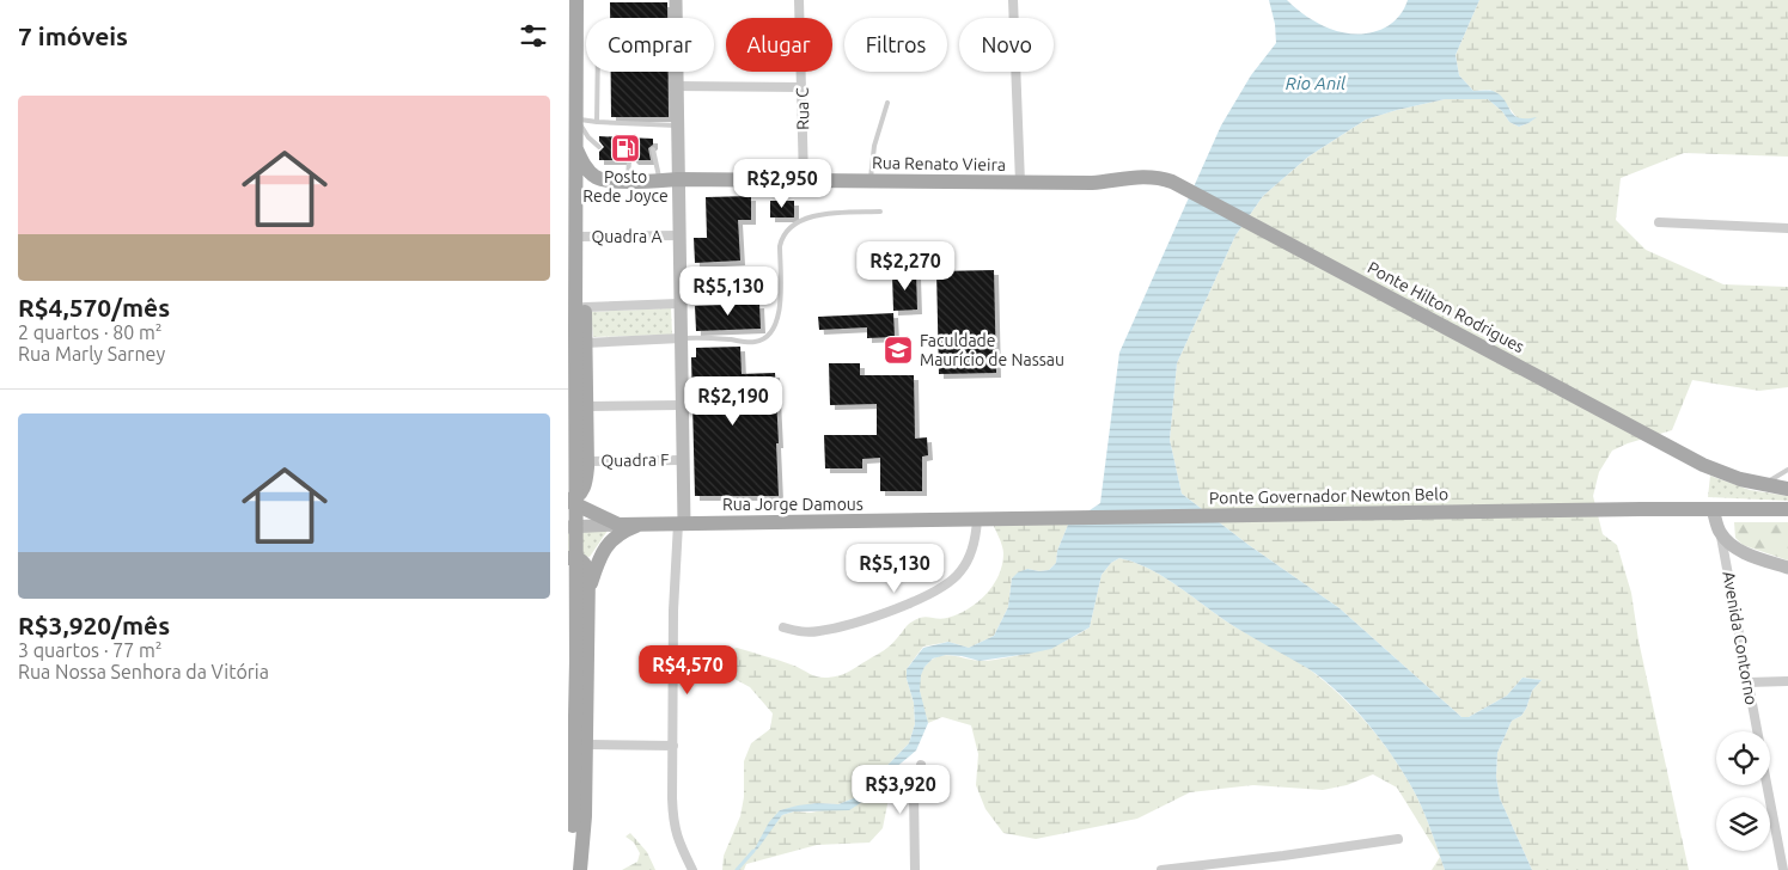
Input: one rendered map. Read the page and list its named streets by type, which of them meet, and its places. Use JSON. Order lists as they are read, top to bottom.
{
  "streets": {
    "main road": [
      "Rua Renato Vieira",
      "Ponte Hilton Rodrigues",
      "Ponte Governador Newton Belo",
      "Rua Jorge Damous"
    ],
    "street": [
      "Rua C",
      "Quadra A",
      "Quadra F",
      "Avenida Contorno"
    ]
  },
  "crossings": [
    ["Rua C", "Rua Renato Vieira"],
    ["Rua Renato Vieira", "Ponte Hilton Rodrigues"],
    ["Ponte Governador Newton Belo", "Rua Jorge Damous"]
  ],
  "water": ["Rio Anil"],
  "places": {
    "fuel station": ["Posto Rede Joyce"],
    "school or university": ["Faculdade Maurício de Nassau"]
  },
  "page": {
    "heading": "7 imóveis",
    "chip": [
      "Comprar",
      "Alugar",
      "Filtros",
      "Novo"
    ],
    "list": [
      {
        "name": "R$4,570/mês",
        "note": "2 quartos · 80 m² · Rua Marly Sarney"
      },
      {
        "name": "R$3,920/mês",
        "note": "3 quartos · 77 m² · Rua Nossa Senhora da Vitória"
      }
    ],
    "price": [
      "R$2,950",
      "R$2,270",
      "R$5,130",
      "R$2,190",
      "R$5,130",
      "R$4,570",
      "R$3,920"
    ]
  }
}
